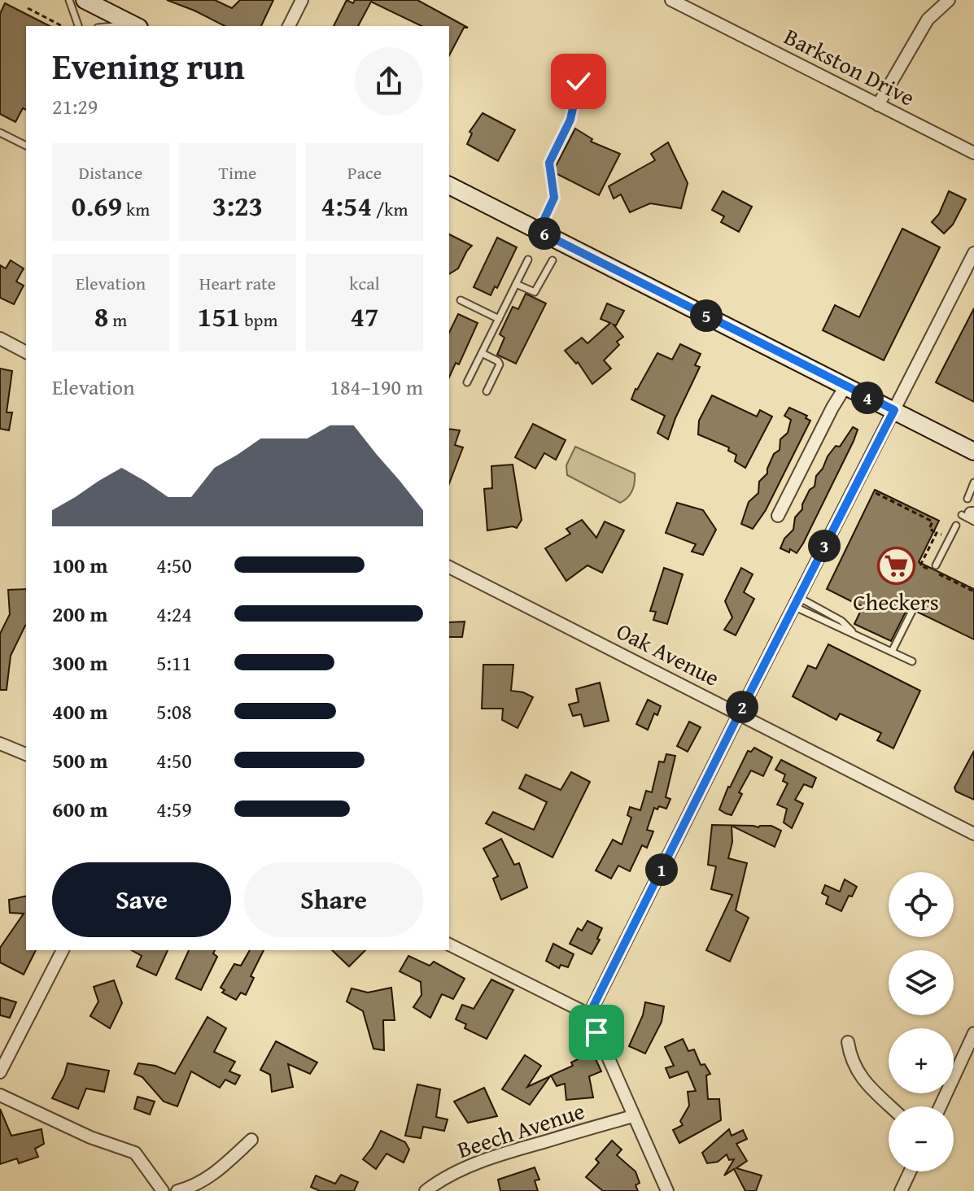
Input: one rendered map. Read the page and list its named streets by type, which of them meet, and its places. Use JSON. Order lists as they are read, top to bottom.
{
  "streets": {
    "street": ["Barkston Drive", "Oak Avenue", "Beech Avenue"]
  },
  "places": {
    "supermarket": ["Checkers"]
  },
  "page": {
    "heading": ["Evening run", "21:29"],
    "stats": [
      ["Distance", "0.69 km"],
      ["Time", "3:23"],
      ["Pace", "4:54 /km"],
      ["Elevation", "8 m"],
      ["Heart rate", "151 bpm"],
      ["kcal", "47"]
    ],
    "pins": [
      "6",
      "5",
      "4",
      "3",
      "2",
      "1"
    ],
    "chart": ["Elevation", "184–190 m"],
    "list": [
      {
        "name": "100 m",
        "note": "4:50"
      },
      {
        "name": "200 m",
        "note": "4:24"
      },
      {
        "name": "300 m",
        "note": "5:11"
      },
      {
        "name": "400 m",
        "note": "5:08"
      },
      {
        "name": "500 m",
        "note": "4:50"
      },
      {
        "name": "600 m",
        "note": "4:59"
      }
    ],
    "buttons": ["Save", "Share"],
    "map_buttons": ["+", "−"]
  }
}
